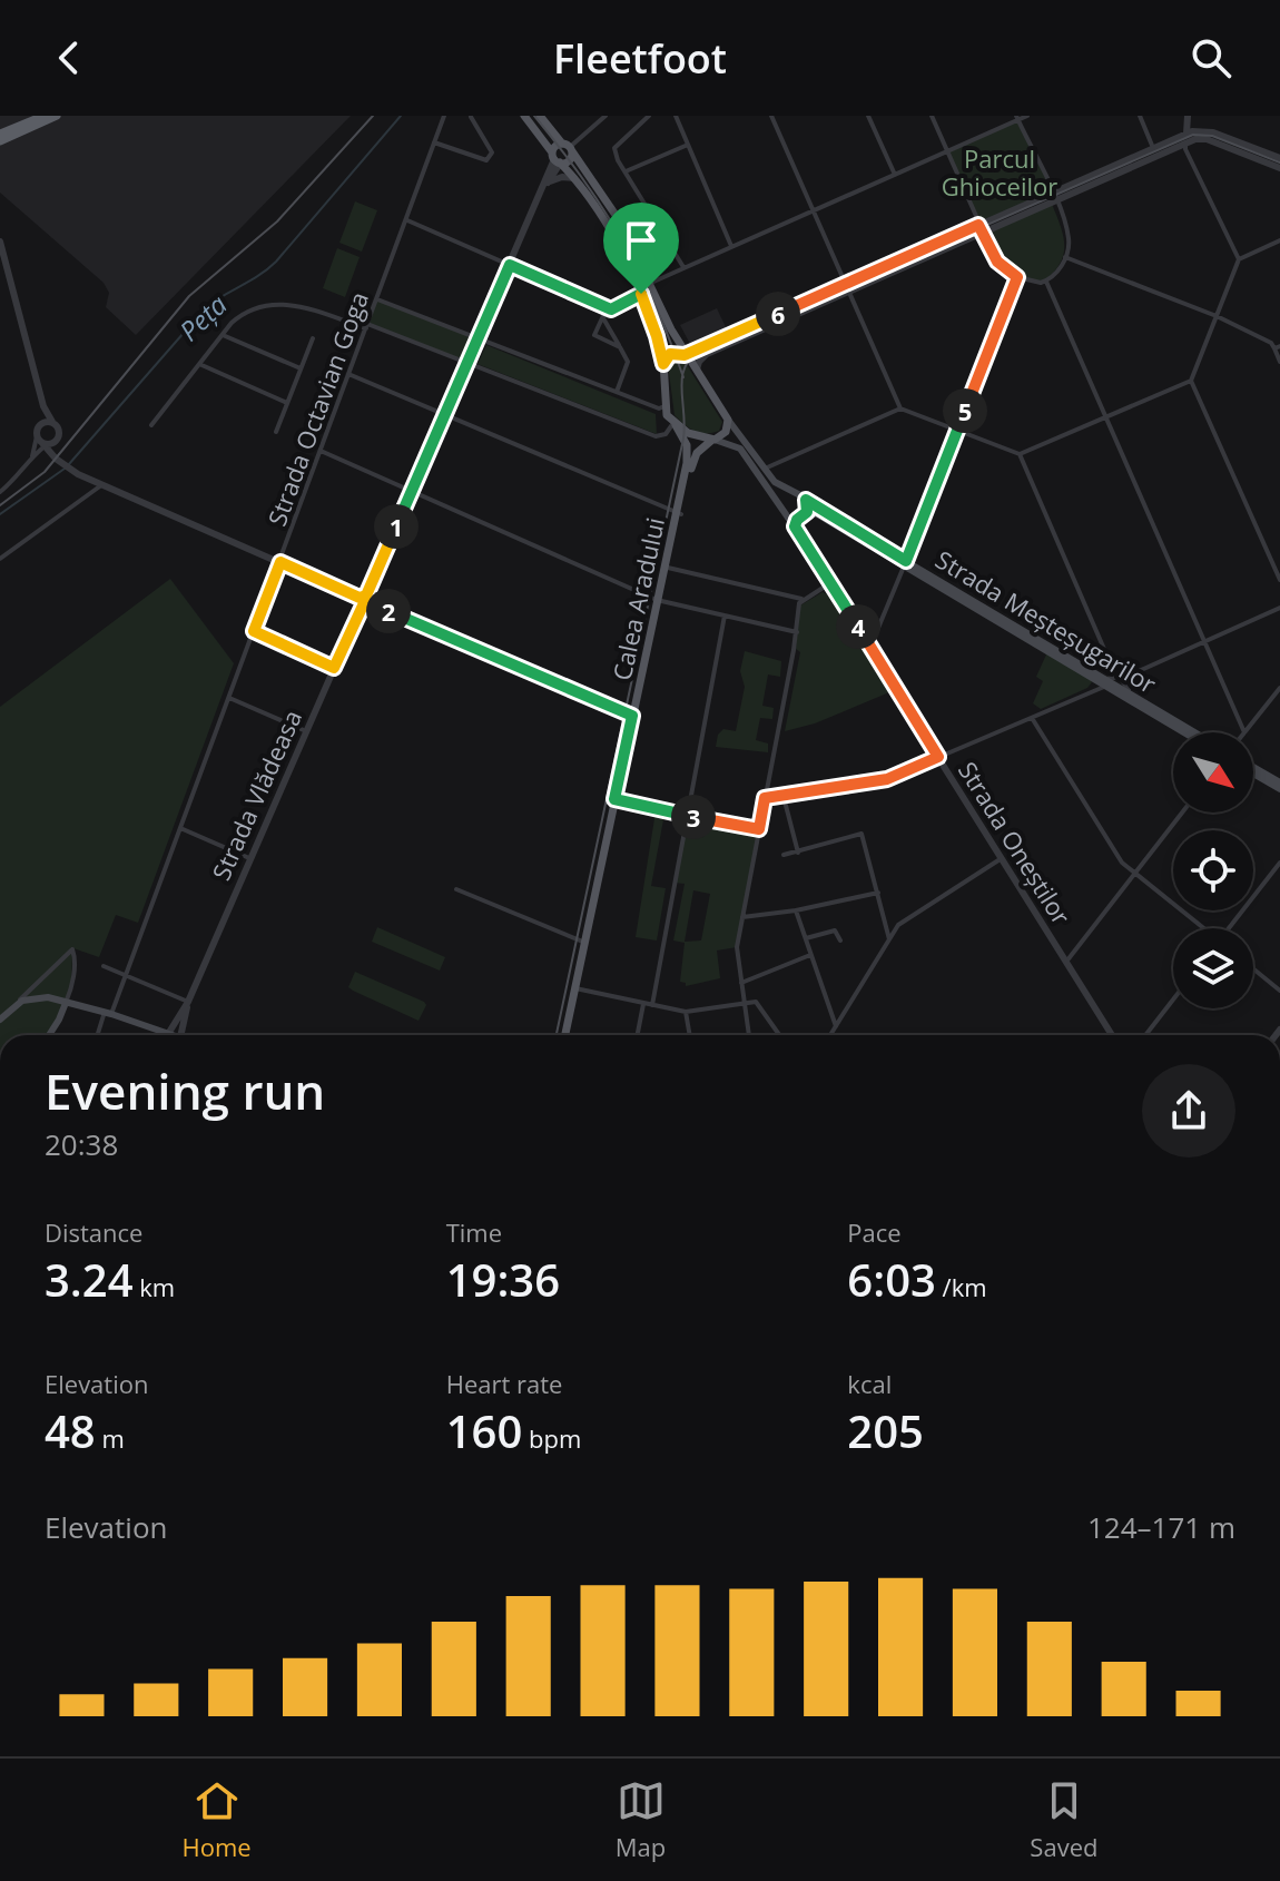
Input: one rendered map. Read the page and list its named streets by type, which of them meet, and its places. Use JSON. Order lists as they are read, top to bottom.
{
  "streets": {
    "main road": ["Calea Aradului", "Strada Meșteșugarilor"],
    "street": ["Strada Octavian Goga", "Strada Vlădeasa", "Strada Oneștilor"]
  },
  "crossings": [
    ["Calea Aradului", "Strada Vlădeasa"],
    ["Strada Meșteșugarilor", "Strada Oneștilor"]
  ],
  "water": ["Peța"],
  "parks": ["Parcul Ghioceilor"],
  "north": "bottom right",
  "page": {
    "header": "Fleetfoot",
    "pins": [
      "6",
      "5",
      "1",
      "2",
      "4",
      "3"
    ],
    "heading": ["Evening run", "20:38"],
    "stats": [
      ["Distance", "3.24 km"],
      ["Time", "19:36"],
      ["Pace", "6:03 /km"],
      ["Elevation", "48 m"],
      ["Heart rate", "160 bpm"],
      ["kcal", "205"]
    ],
    "chart": ["Elevation", "124–171 m"],
    "tabs": ["Home", "Map", "Saved"]
  }
}
